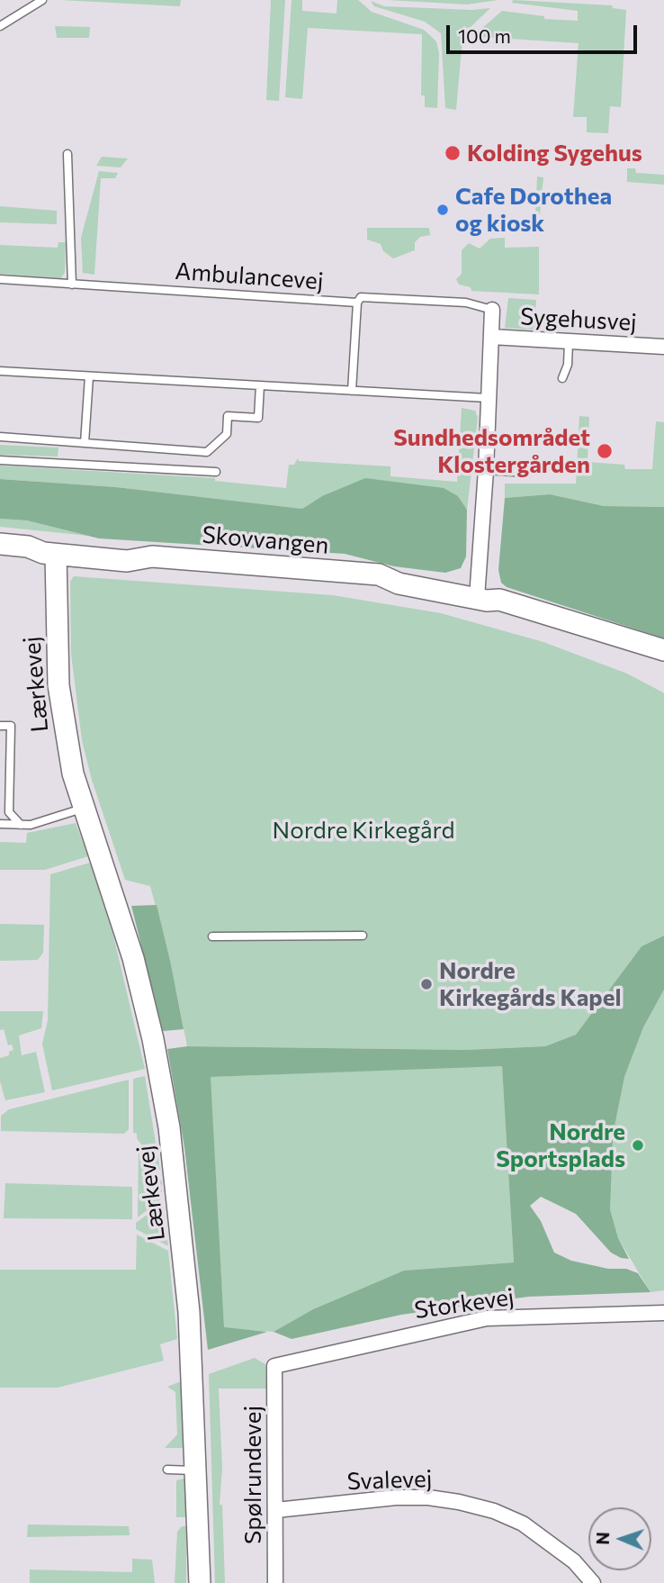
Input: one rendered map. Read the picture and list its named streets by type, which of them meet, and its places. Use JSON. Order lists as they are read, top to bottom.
{
  "streets": {
    "street": [
      "Sygehusvej",
      "Skovvangen",
      "Lærkevej",
      "Storkevej",
      "Spølrundevej",
      "Svalevej"
    ],
    "lane": ["Ambulancevej"]
  },
  "crossings": [
    ["Skovvangen", "Lærkevej"],
    ["Storkevej", "Spølrundevej"],
    ["Spølrundevej", "Svalevej"]
  ],
  "parks": ["Nordre Kirkegård"],
  "places": [
    "Kolding Sygehus",
    "Cafe Dorothea og kiosk",
    "Sundhedsområdet Klostergården",
    "Nordre Kirkegårds Kapel",
    "Nordre Sportsplads"
  ],
  "scale_bar": "100 m",
  "north": "left"
}
